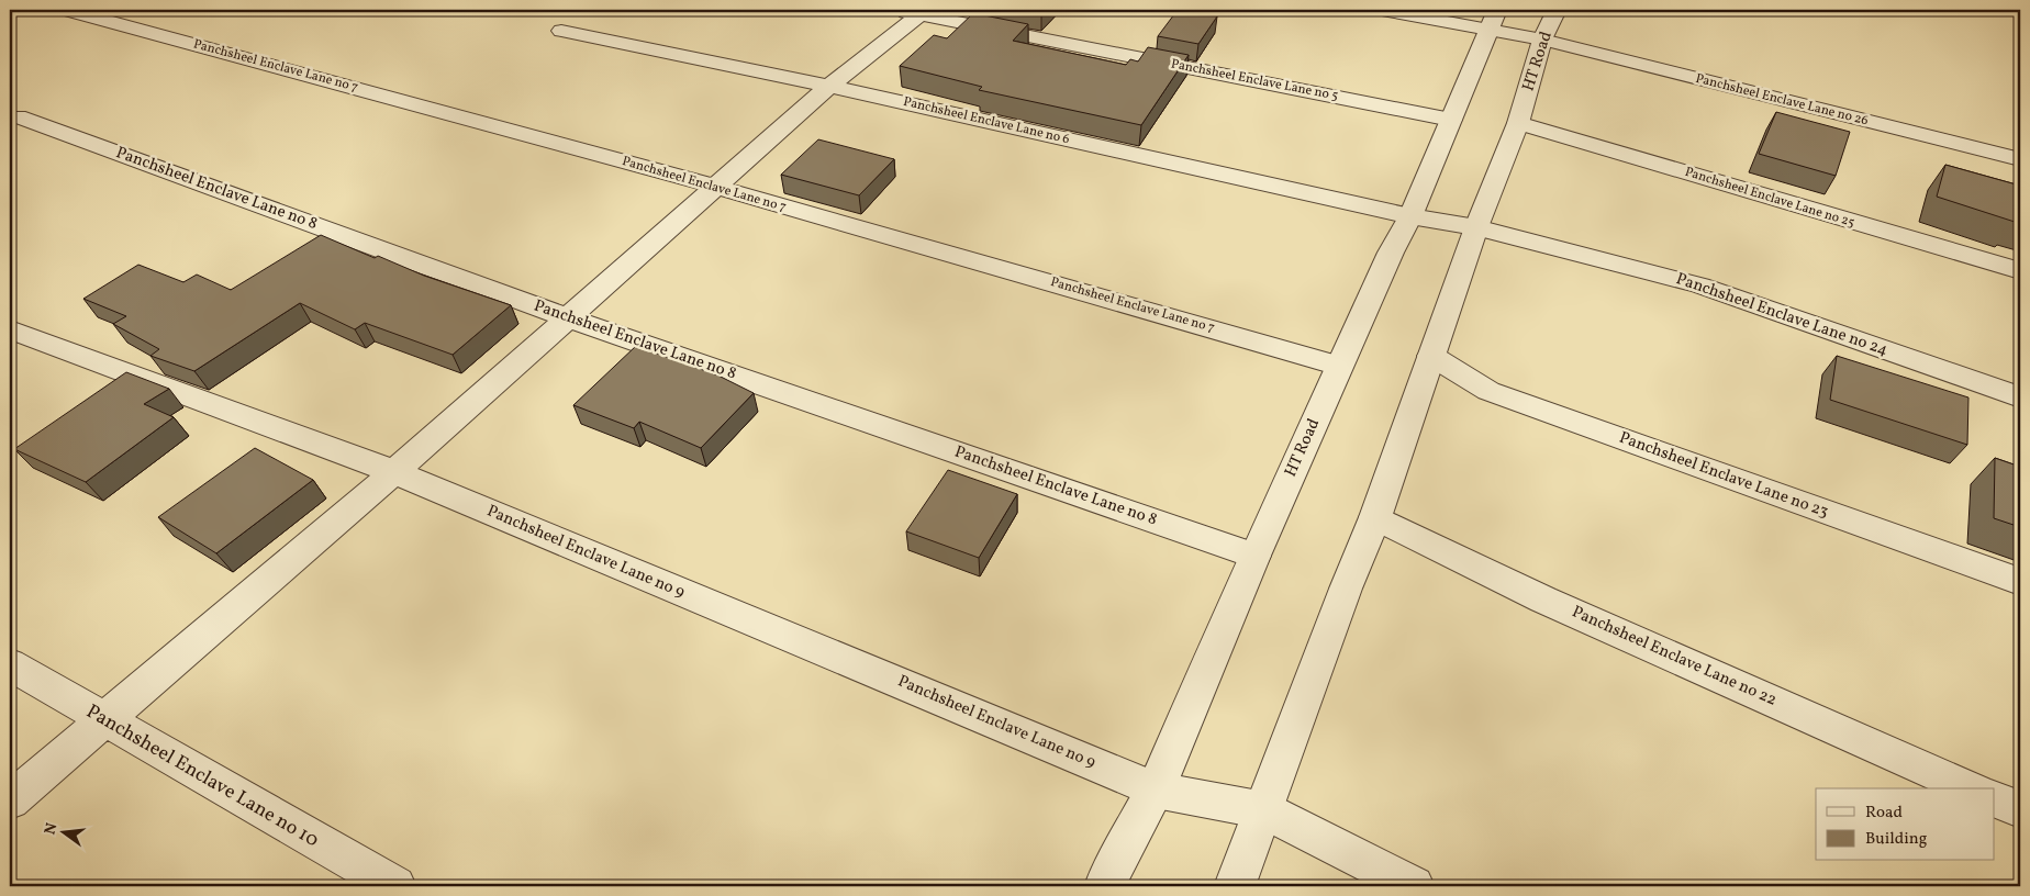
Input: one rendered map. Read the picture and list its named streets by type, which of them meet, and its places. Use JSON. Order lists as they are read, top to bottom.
{
  "streets": {
    "street": [
      "HT Road",
      "Panchsheel Enclave Lane no 7",
      "Panchsheel Enclave Lane no 5",
      "Panchsheel Enclave Lane no 26",
      "Panchsheel Enclave Lane no 6",
      "Panchsheel Enclave Lane no 8",
      "Panchsheel Enclave Lane no 25",
      "Panchsheel Enclave Lane no 24",
      "Panchsheel Enclave Lane no 23",
      "Panchsheel Enclave Lane no 9",
      "Panchsheel Enclave Lane no 22",
      "Panchsheel Enclave Lane no 10"
    ]
  },
  "crossings": [
    ["HT Road", "Panchsheel Enclave Lane no 7"],
    ["HT Road", "Panchsheel Enclave Lane no 5"],
    ["HT Road", "Panchsheel Enclave Lane no 26"],
    ["HT Road", "Panchsheel Enclave Lane no 6"],
    ["HT Road", "Panchsheel Enclave Lane no 8"],
    ["HT Road", "Panchsheel Enclave Lane no 25"],
    ["HT Road", "Panchsheel Enclave Lane no 24"],
    ["HT Road", "Panchsheel Enclave Lane no 23"],
    ["HT Road", "Panchsheel Enclave Lane no 9"],
    ["HT Road", "Panchsheel Enclave Lane no 22"],
    ["Panchsheel Enclave Lane no 6", "Panchsheel Enclave Lane no 24"]
  ],
  "legend": ["Road", "Building"],
  "north": "left"
}
